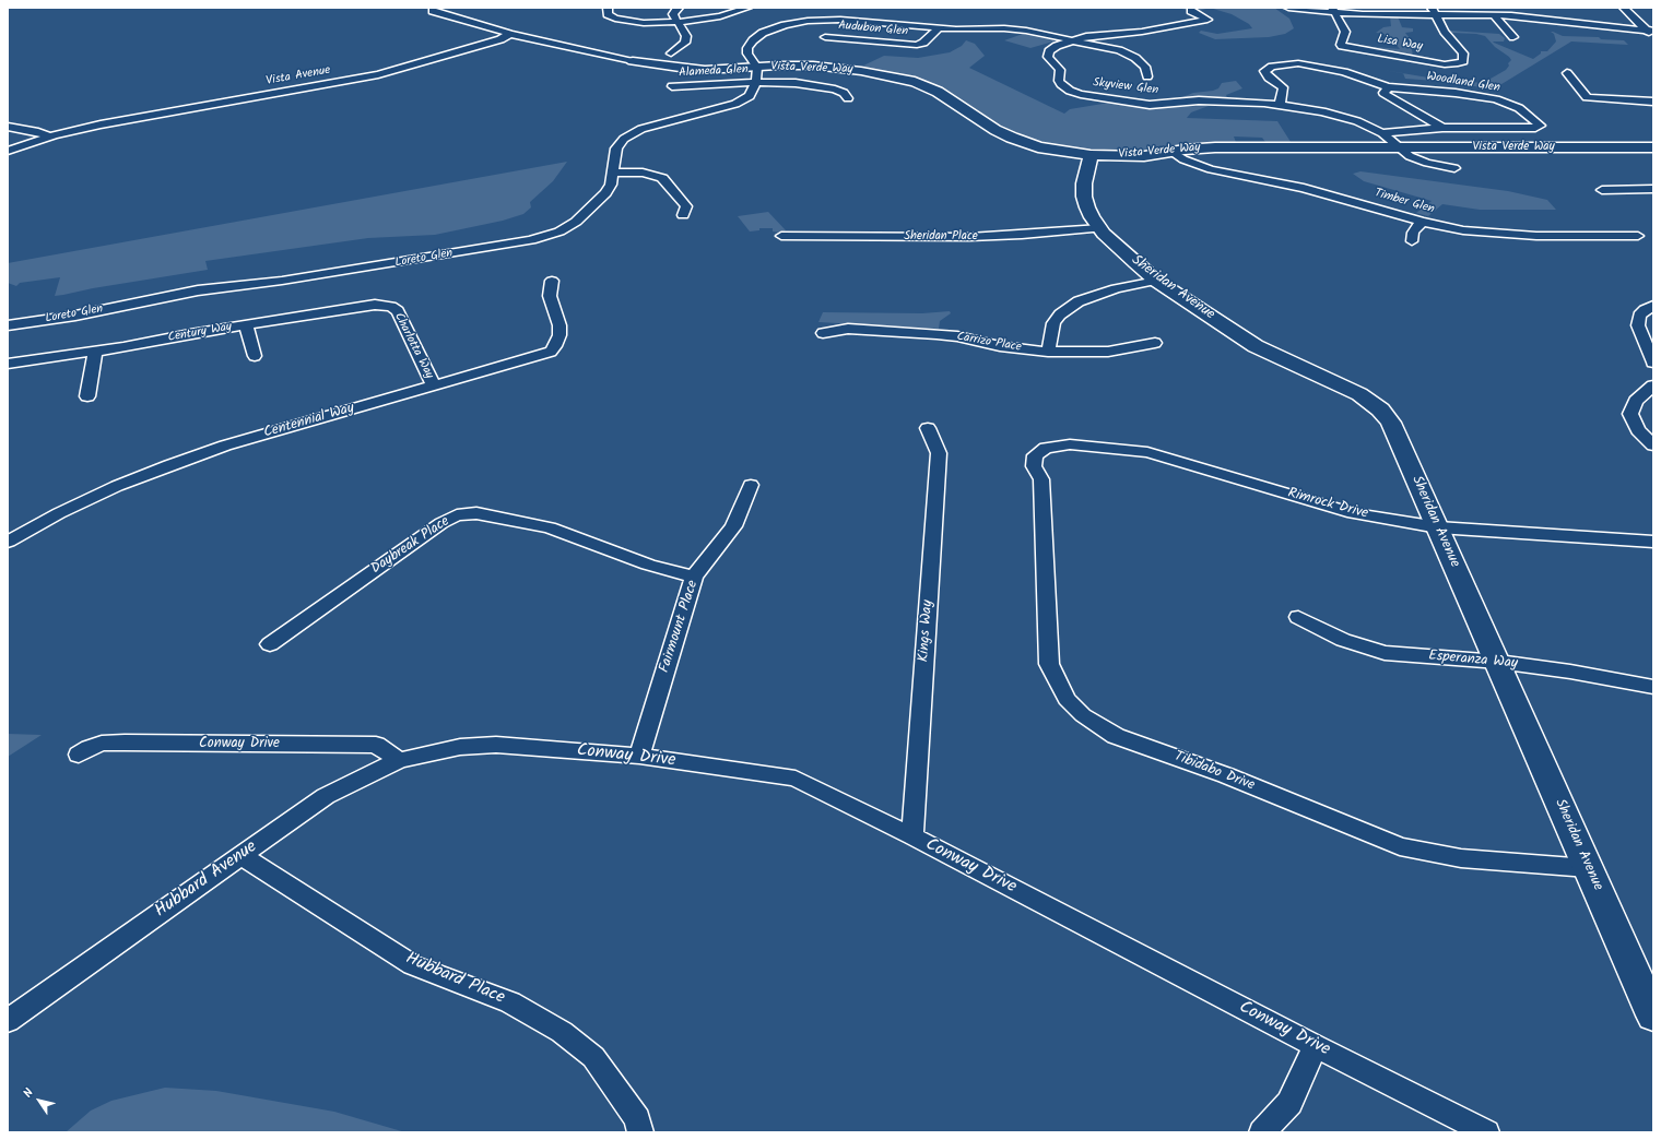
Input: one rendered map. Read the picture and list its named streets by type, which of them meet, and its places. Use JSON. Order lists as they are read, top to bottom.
{
  "streets": {
    "street": [
      "Audubon Glen",
      "Lisa Way",
      "Vista Verde Way",
      "Alameda Glen",
      "Vista Avenue",
      "Woodland Glen",
      "Skyview Glen",
      "Timber Glen",
      "Sheridan Place",
      "Loreto Glen",
      "Sheridan Avenue",
      "Century Way",
      "Carrizo Place",
      "Charlotta Way",
      "Centennial Way",
      "Rimrock Drive",
      "Daybreak Place",
      "Fairmount Place",
      "Kings Way",
      "Esperanza Way",
      "Conway Drive",
      "Tibidabo Drive",
      "Hubbard Avenue",
      "Hubbard Place"
    ]
  },
  "crossings": [
    ["Vista Verde Way", "Skyview Glen"],
    ["Vista Verde Way", "Timber Glen"],
    ["Vista Verde Way", "Sheridan Avenue"],
    ["Alameda Glen", "Loreto Glen"],
    ["Woodland Glen", "Skyview Glen"],
    ["Sheridan Place", "Sheridan Avenue"],
    ["Sheridan Avenue", "Rimrock Drive"],
    ["Sheridan Avenue", "Esperanza Way"],
    ["Sheridan Avenue", "Tibidabo Drive"],
    ["Century Way", "Charlotta Way"],
    ["Charlotta Way", "Centennial Way"],
    ["Rimrock Drive", "Tibidabo Drive"],
    ["Daybreak Place", "Fairmount Place"],
    ["Fairmount Place", "Conway Drive"],
    ["Kings Way", "Conway Drive"],
    ["Conway Drive", "Hubbard Avenue"],
    ["Hubbard Avenue", "Hubbard Place"]
  ],
  "north": "top left"
}
